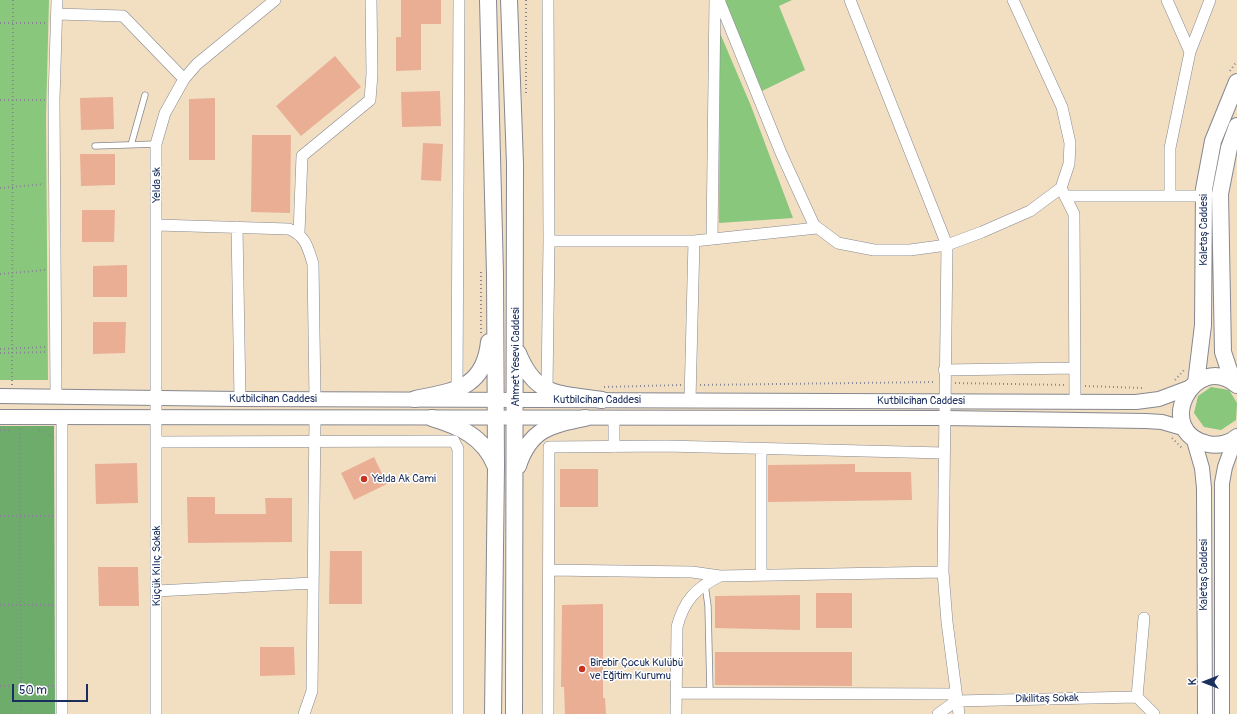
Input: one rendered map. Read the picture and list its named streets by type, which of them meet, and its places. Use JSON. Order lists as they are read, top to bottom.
{
  "streets": {
    "main road": ["Kaletaş Caddesi", "Ahmet Yesevi Caddesi"],
    "street": [
      "Yelda sk",
      "Kutbilcihan Caddesi",
      "Küçük Kılıç Sokak",
      "Dikilitaş Sokak"
    ]
  },
  "crossings": [
    ["Yelda sk", "Kutbilcihan Caddesi"],
    ["Yelda sk", "Küçük Kılıç Sokak"],
    ["Kaletaş Caddesi", "Kutbilcihan Caddesi"],
    ["Ahmet Yesevi Caddesi", "Kutbilcihan Caddesi"],
    ["Kutbilcihan Caddesi", "Küçük Kılıç Sokak"]
  ],
  "places": ["Yelda Ak Cami", "Birebir Çocuk Kulübü ve Eğitim Kurumu"],
  "scale_bar": "50 m",
  "north": "left"
}
